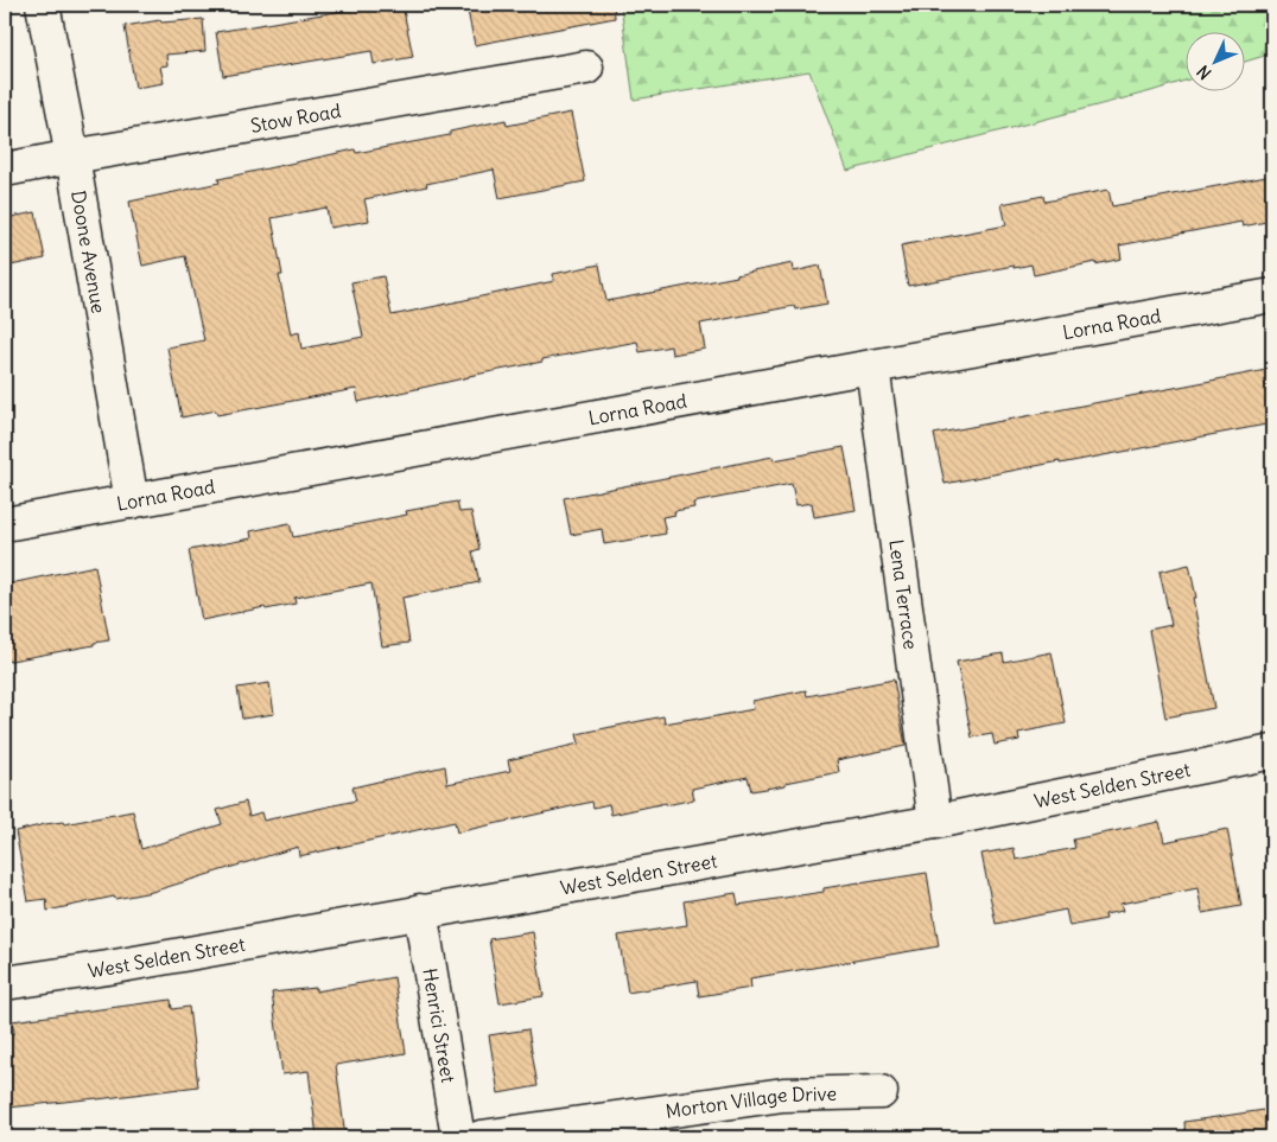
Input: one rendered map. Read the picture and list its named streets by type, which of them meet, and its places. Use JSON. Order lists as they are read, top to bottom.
{
  "streets": {
    "street": [
      "Stow Road",
      "Doone Avenue",
      "Lorna Road",
      "Lena Terrace",
      "West Selden Street",
      "Henrici Street",
      "Morton Village Drive"
    ]
  },
  "crossings": [
    ["Stow Road", "Doone Avenue"],
    ["Doone Avenue", "Lorna Road"],
    ["Lorna Road", "Lena Terrace"],
    ["Lena Terrace", "West Selden Street"],
    ["West Selden Street", "Henrici Street"]
  ],
  "north": "bottom left"
}
